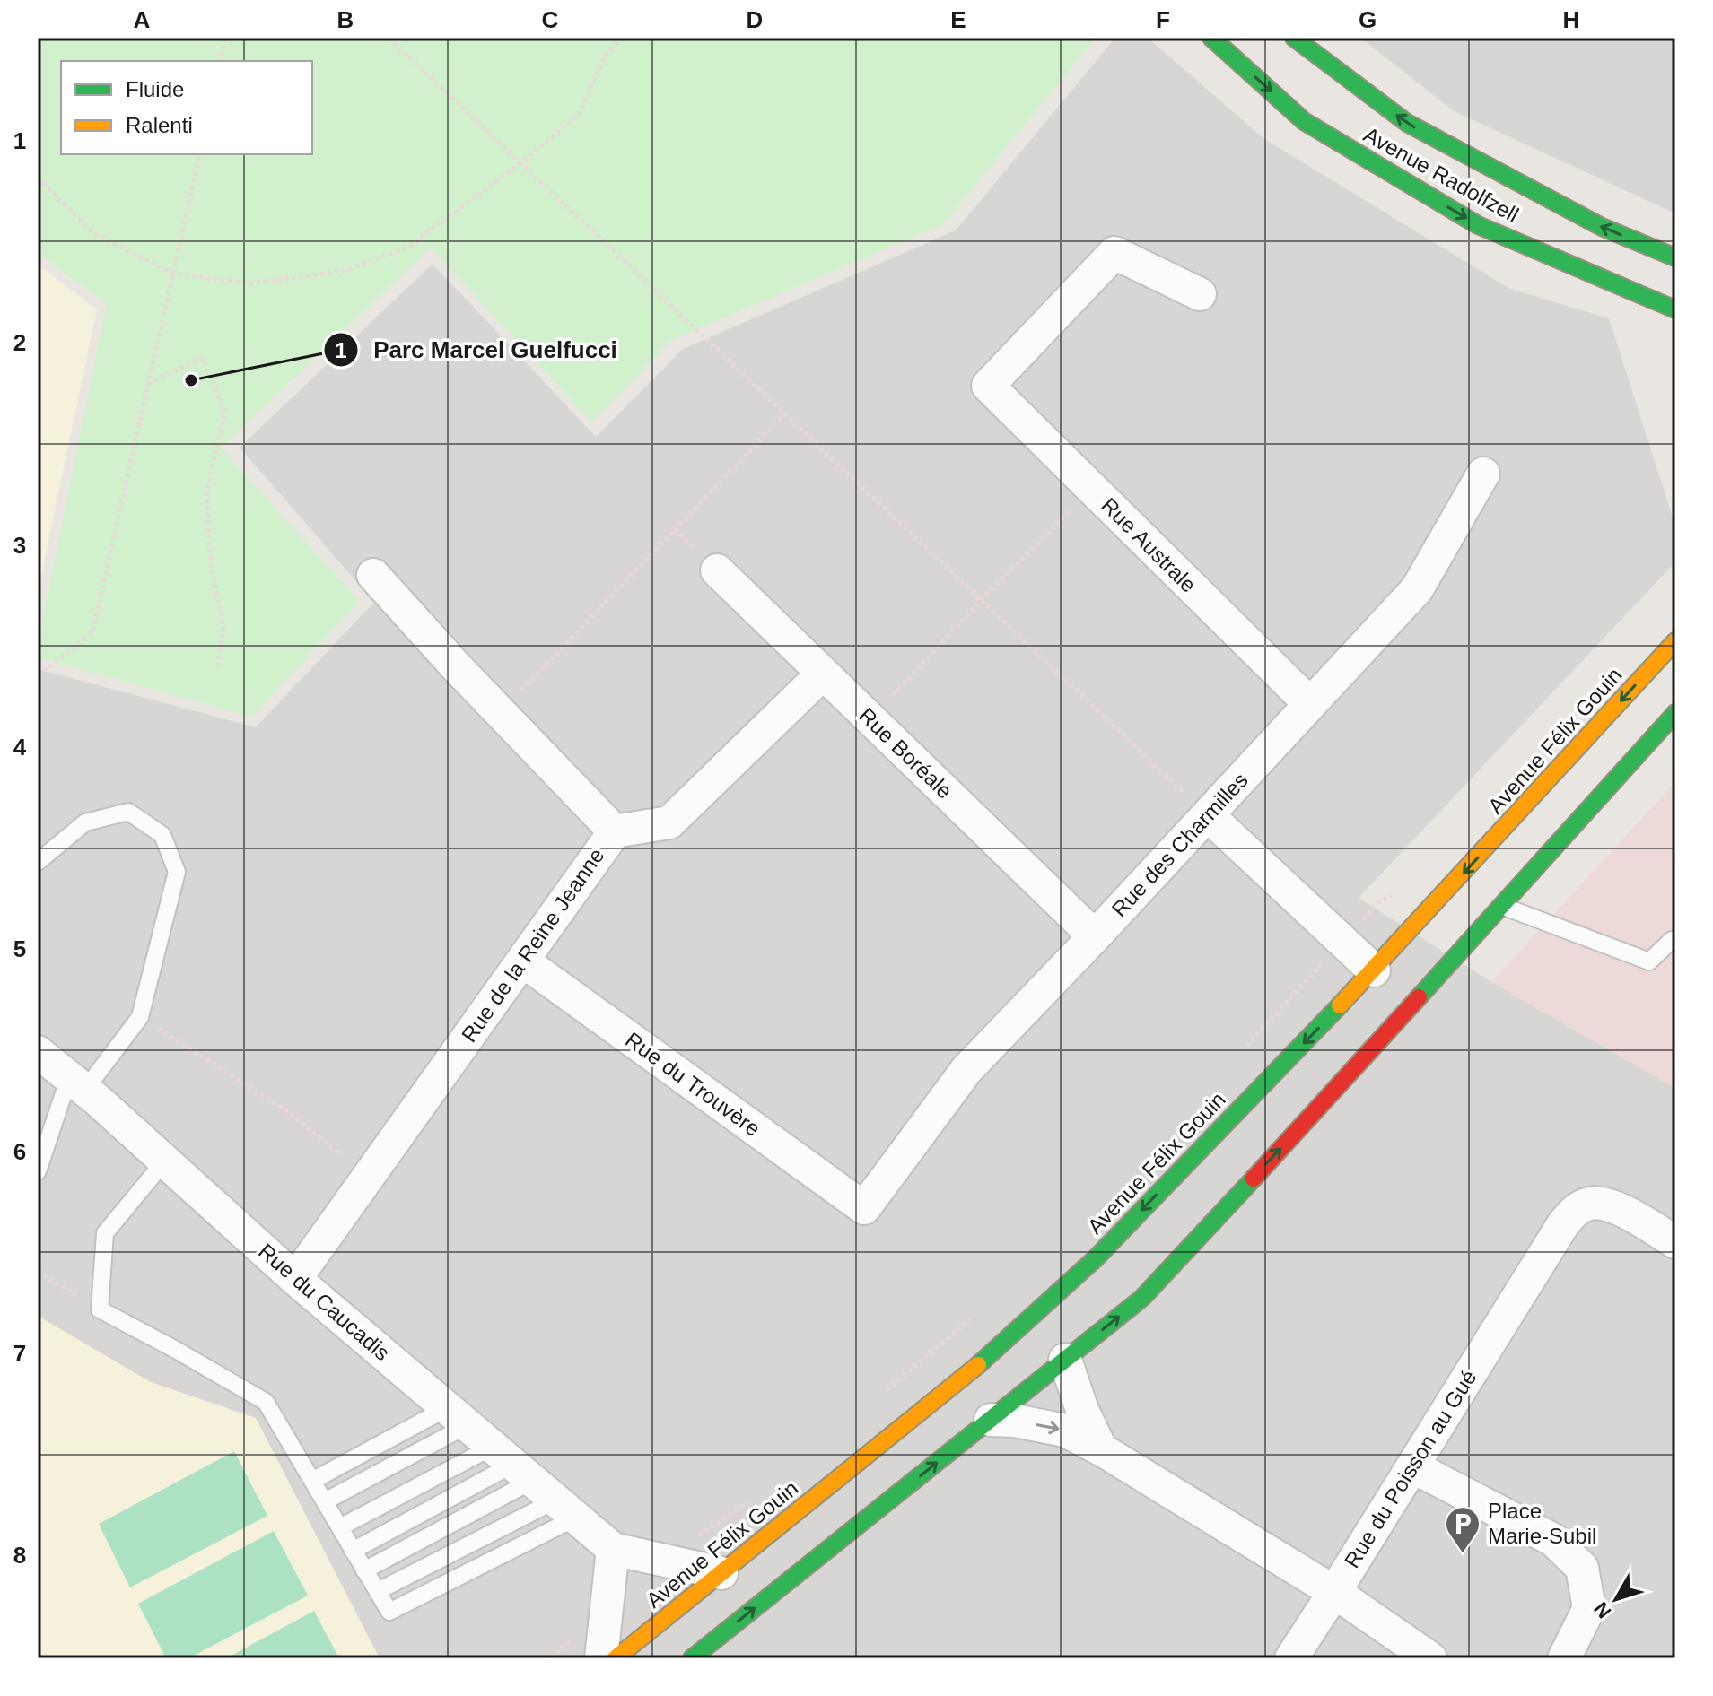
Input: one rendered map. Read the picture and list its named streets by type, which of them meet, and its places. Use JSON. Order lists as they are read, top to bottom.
{
  "streets": {
    "main road": ["Avenue Radolfzell", "Avenue Félix Gouin"],
    "street": [
      "Rue Australe",
      "Rue Boréale",
      "Rue des Charmilles",
      "Rue de la Reine Jeanne",
      "Rue du Trouvère",
      "Rue du Caucadis",
      "Rue du Poisson au Gué"
    ]
  },
  "crossings": [
    ["Rue Australe", "Rue des Charmilles"],
    ["Avenue Félix Gouin", "Rue du Caucadis"],
    ["Rue Boréale", "Rue des Charmilles"],
    ["Rue Boréale", "Rue de la Reine Jeanne"],
    ["Rue des Charmilles", "Rue du Trouvère"],
    ["Rue de la Reine Jeanne", "Rue du Trouvère"],
    ["Rue de la Reine Jeanne", "Rue du Caucadis"]
  ],
  "places": {
    "other": ["Parc Marcel Guelfucci"],
    "parking": ["Place Marie-Subil"]
  },
  "legend": ["Fluide", "Ralenti"],
  "north": "bottom left",
  "grid": {
    "columns": [
      "A",
      "B",
      "C",
      "D",
      "E",
      "F",
      "G",
      "H"
    ],
    "rows": [
      "1",
      "2",
      "3",
      "4",
      "5",
      "6",
      "7",
      "8"
    ]
  }
}
